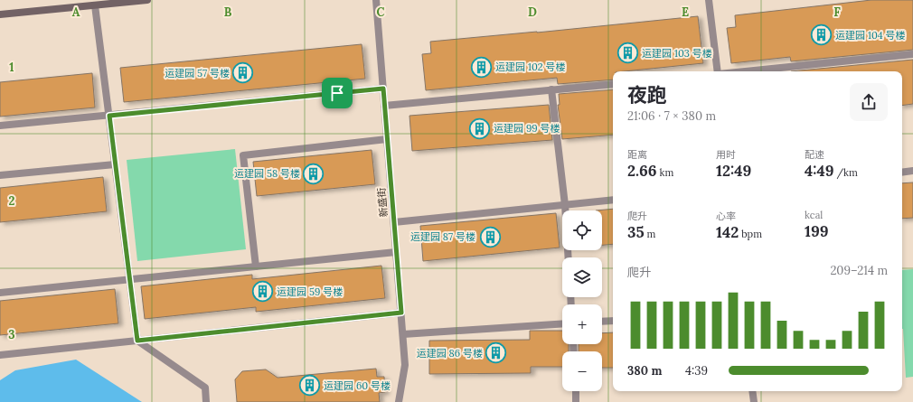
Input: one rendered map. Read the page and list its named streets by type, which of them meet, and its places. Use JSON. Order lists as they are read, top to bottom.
{
  "streets": {
    "street": ["新盛街"]
  },
  "places": {
    "building": [
      "运建园 104 号楼",
      "运建园 103 号楼",
      "运建园 102 号楼",
      "运建园 57 号楼",
      "运建园 99 号楼",
      "运建园 58 号楼",
      "运建园 87 号楼",
      "运建园 59 号楼",
      "运建园 86 号楼",
      "运建园 60 号楼"
    ]
  },
  "page": {
    "heading": ["夜跑", "21:06 · 7 × 380 m"],
    "stats": [
      ["距离", "2.66 km"],
      ["用时", "12:49"],
      ["配速", "4:49 /km"],
      ["爬升", "35 m"],
      ["心率", "142 bpm"],
      ["kcal", "199"]
    ],
    "map_buttons": ["+", "−"],
    "chart": ["爬升", "209–214 m"],
    "list": [
      {
        "name": "380 m",
        "note": "4:39"
      }
    ]
  },
  "grid": {
    "columns": [
      "A",
      "B",
      "C",
      "D",
      "E",
      "F"
    ],
    "rows": ["1", "2", "3"]
  }
}
